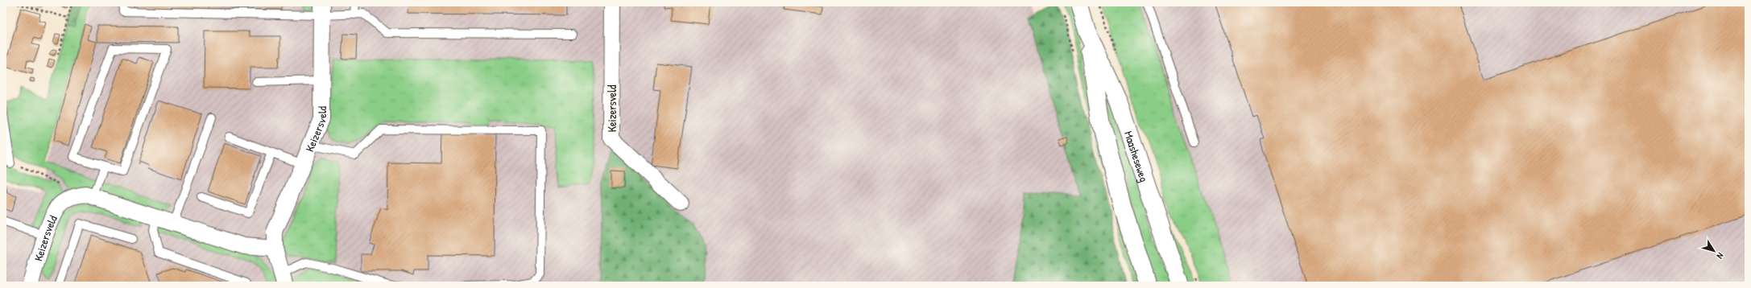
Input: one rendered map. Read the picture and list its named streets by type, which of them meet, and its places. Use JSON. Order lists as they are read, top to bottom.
{
  "streets": {
    "main road": ["Maasheseweg"],
    "street": ["Keizersveld"]
  },
  "north": "bottom right"
}
